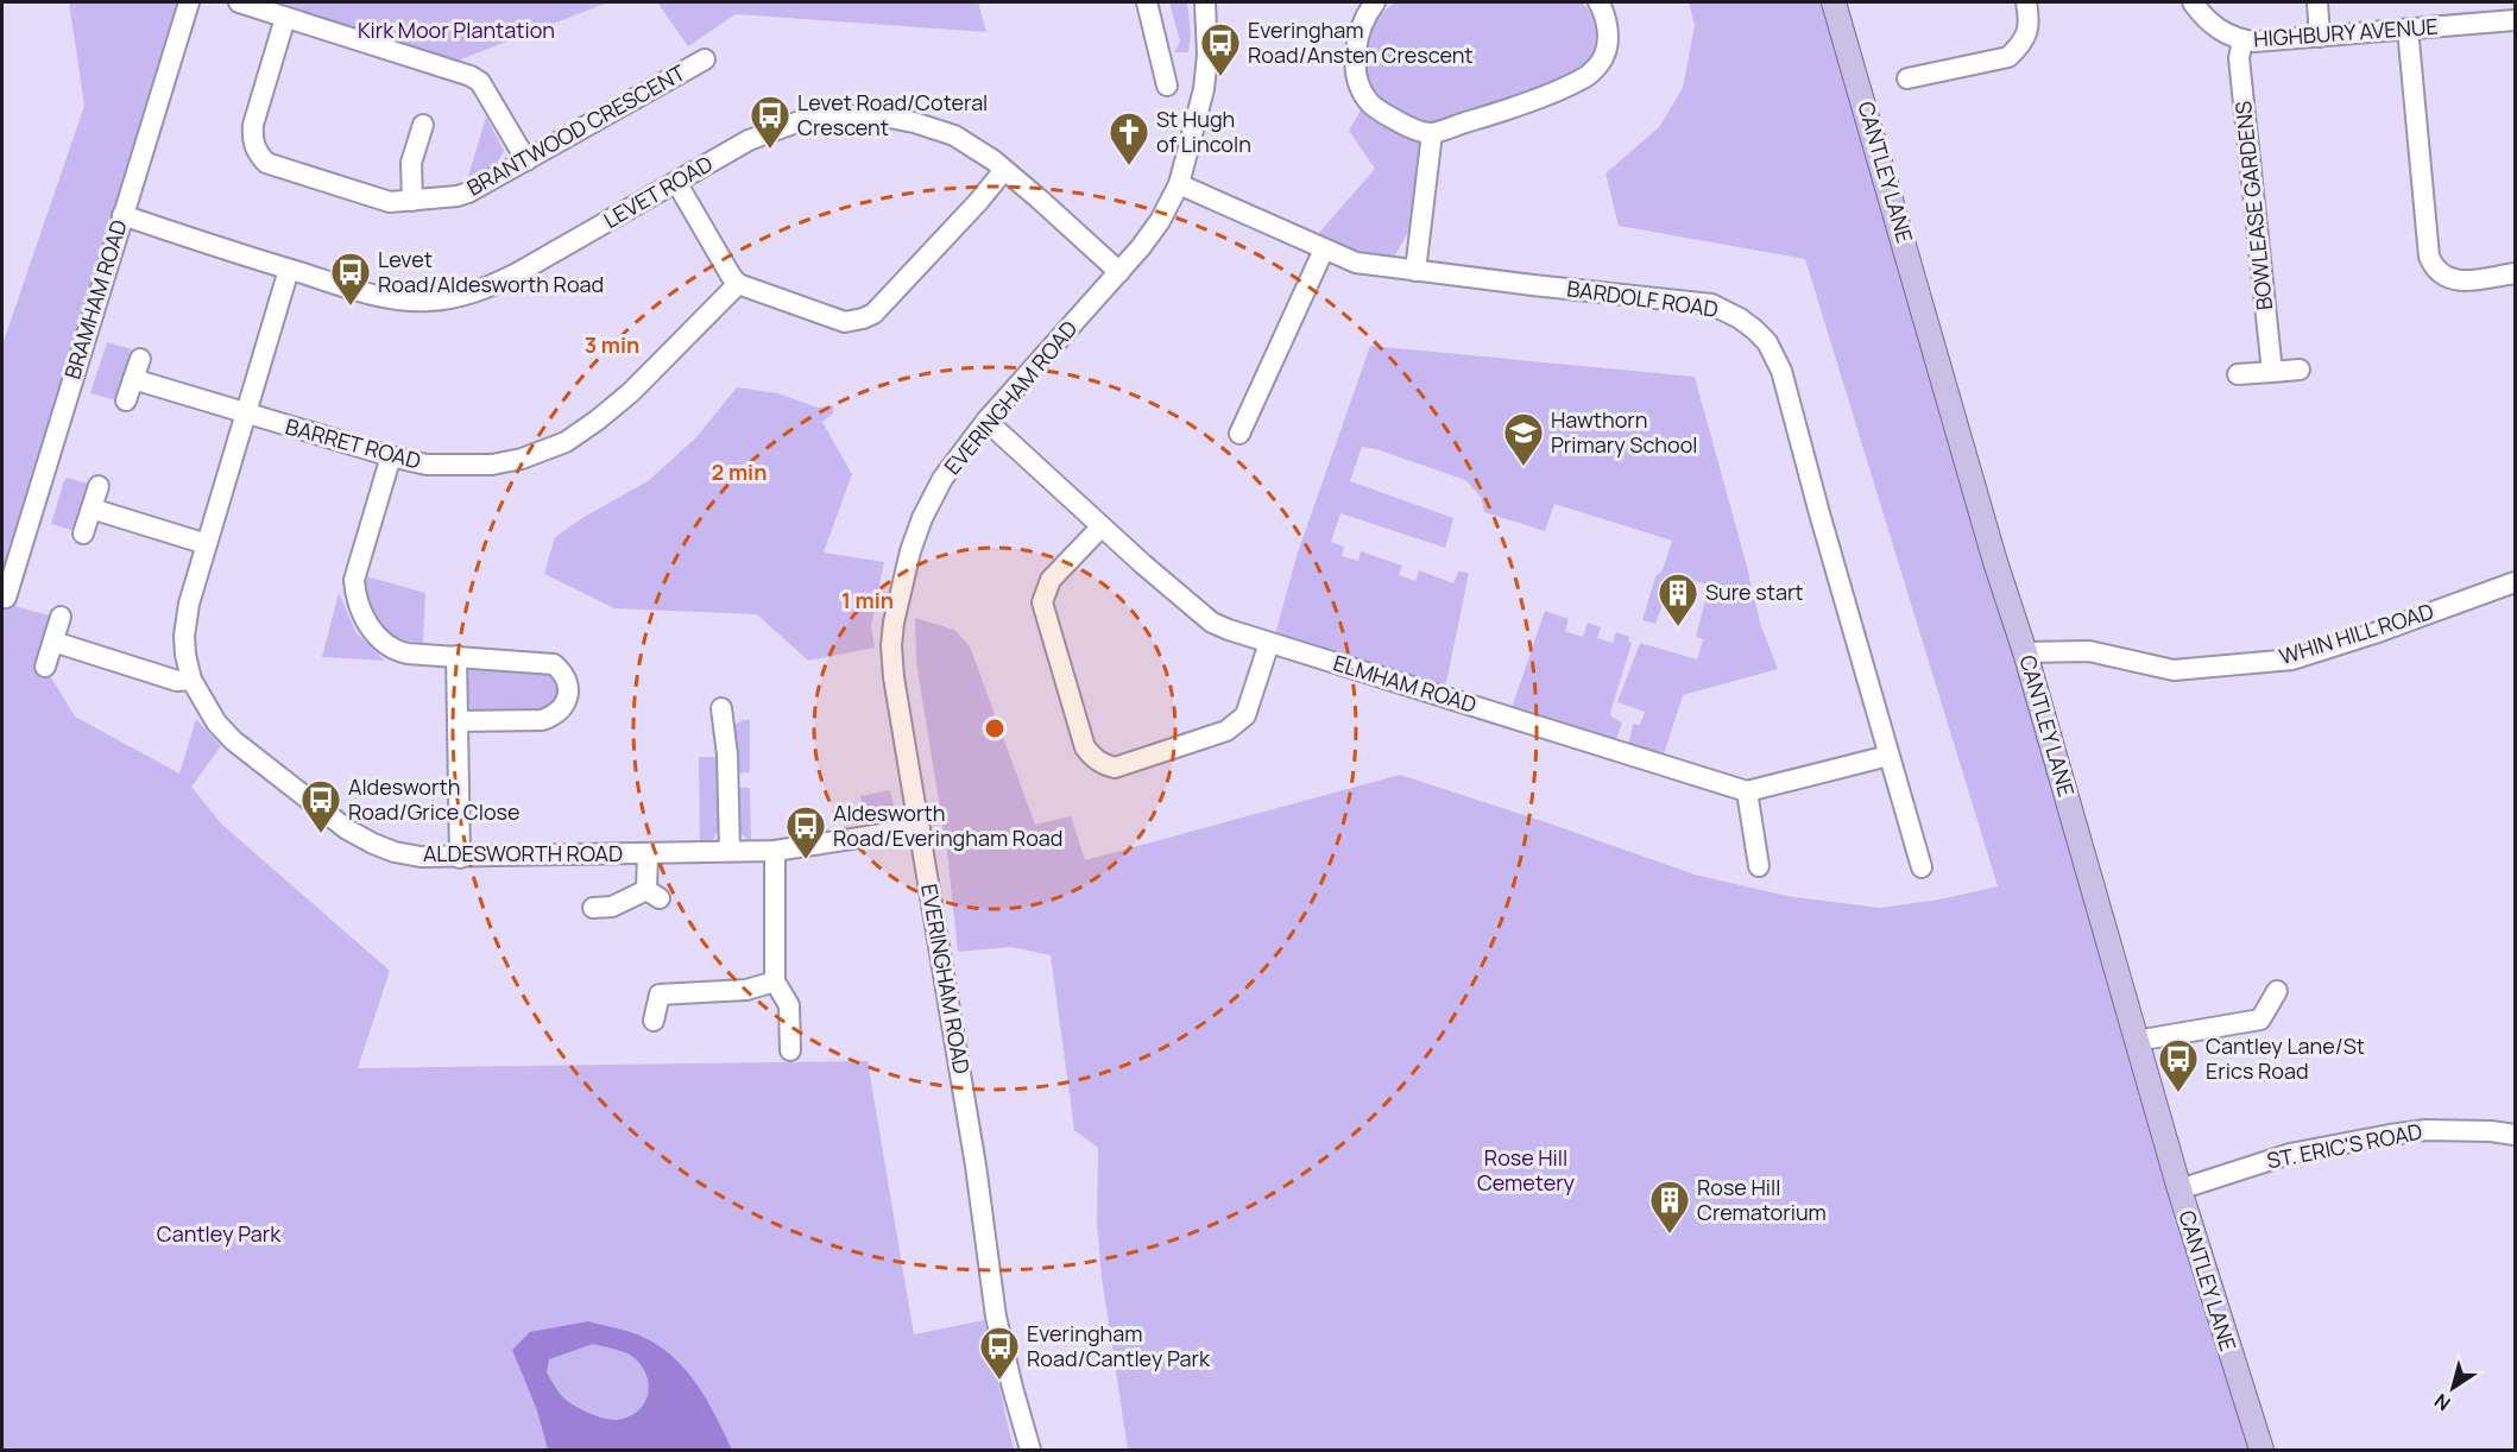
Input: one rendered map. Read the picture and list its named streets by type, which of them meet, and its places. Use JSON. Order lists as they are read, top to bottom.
{
  "streets": {
    "main road": ["CANTLEY LANE"],
    "street": [
      "HIGHBURY AVENUE",
      "BRANTWOOD CRESCENT",
      "LEVET ROAD",
      "BOWLEASE GARDENS",
      "BRAMHAM ROAD",
      "BARDOLF ROAD",
      "EVERINGHAM ROAD",
      "BARRET ROAD",
      "WHIN HILL ROAD",
      "ELMHAM ROAD",
      "ALDESWORTH ROAD",
      "ST. ERIC'S ROAD"
    ]
  },
  "crossings": [
    ["HIGHBURY AVENUE", "BOWLEASE GARDENS"],
    ["CANTLEY LANE", "WHIN HILL ROAD"],
    ["CANTLEY LANE", "ST. ERIC'S ROAD"],
    ["LEVET ROAD", "BRAMHAM ROAD"],
    ["LEVET ROAD", "EVERINGHAM ROAD"],
    ["LEVET ROAD", "ALDESWORTH ROAD"],
    ["BARDOLF ROAD", "EVERINGHAM ROAD"],
    ["EVERINGHAM ROAD", "ELMHAM ROAD"],
    ["EVERINGHAM ROAD", "ALDESWORTH ROAD"],
    ["BARRET ROAD", "ALDESWORTH ROAD"]
  ],
  "parks": ["Kirk Moor Plantation", "Rose Hill Cemetery", "Cantley Park"],
  "places": {
    "bus stop": [
      "Everingham Road/Ansten Crescent",
      "Levet Road/Coteral Crescent",
      "Levet Road/Aldesworth Road",
      "Aldesworth Road/Grice Close",
      "Aldesworth Road/Everingham Road",
      "Cantley Lane/St Erics Road",
      "Everingham Road/Cantley Park"
    ],
    "church": ["St Hugh of Lincoln"],
    "school or university": ["Hawthorn Primary School"],
    "building": ["Sure start", "Rose Hill Crematorium"]
  },
  "north": "bottom left",
  "rings": ["3 min", "2 min", "1 min"]
}
